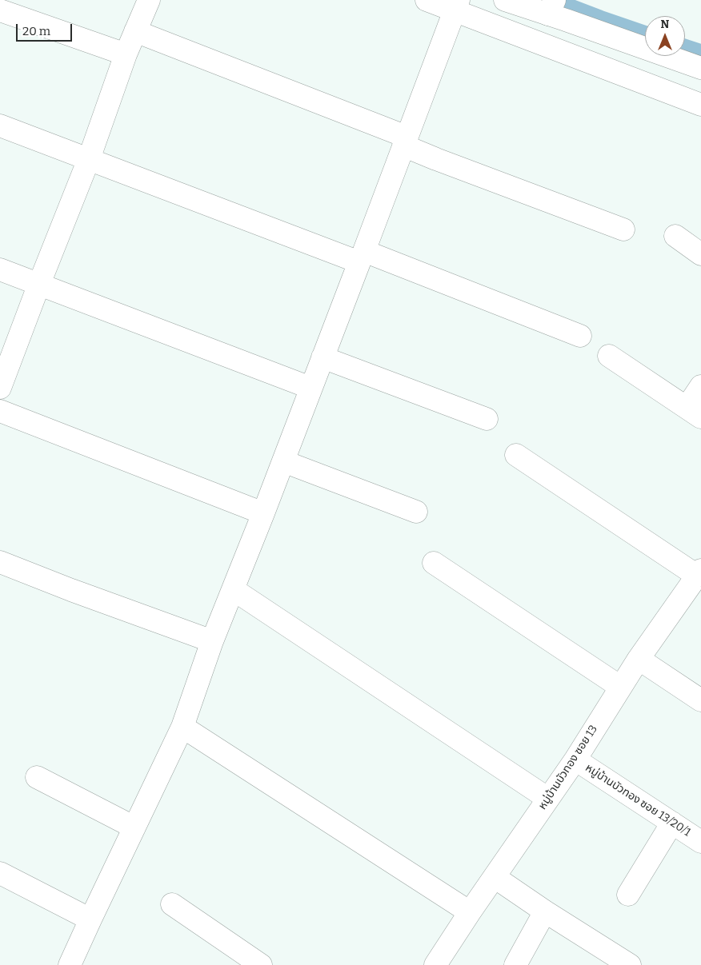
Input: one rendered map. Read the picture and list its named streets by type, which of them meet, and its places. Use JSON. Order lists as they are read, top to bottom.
{
  "streets": {
    "street": ["หมู่บ้านบัวทอง ซอย 13", "หมู่บ้านบัวทอง ซอย 13/20/1"]
  },
  "crossings": [
    ["หมู่บ้านบัวทอง ซอย 13", "หมู่บ้านบัวทอง ซอย 13/20/1"]
  ],
  "scale_bar": "20 m",
  "north": "top"
}
